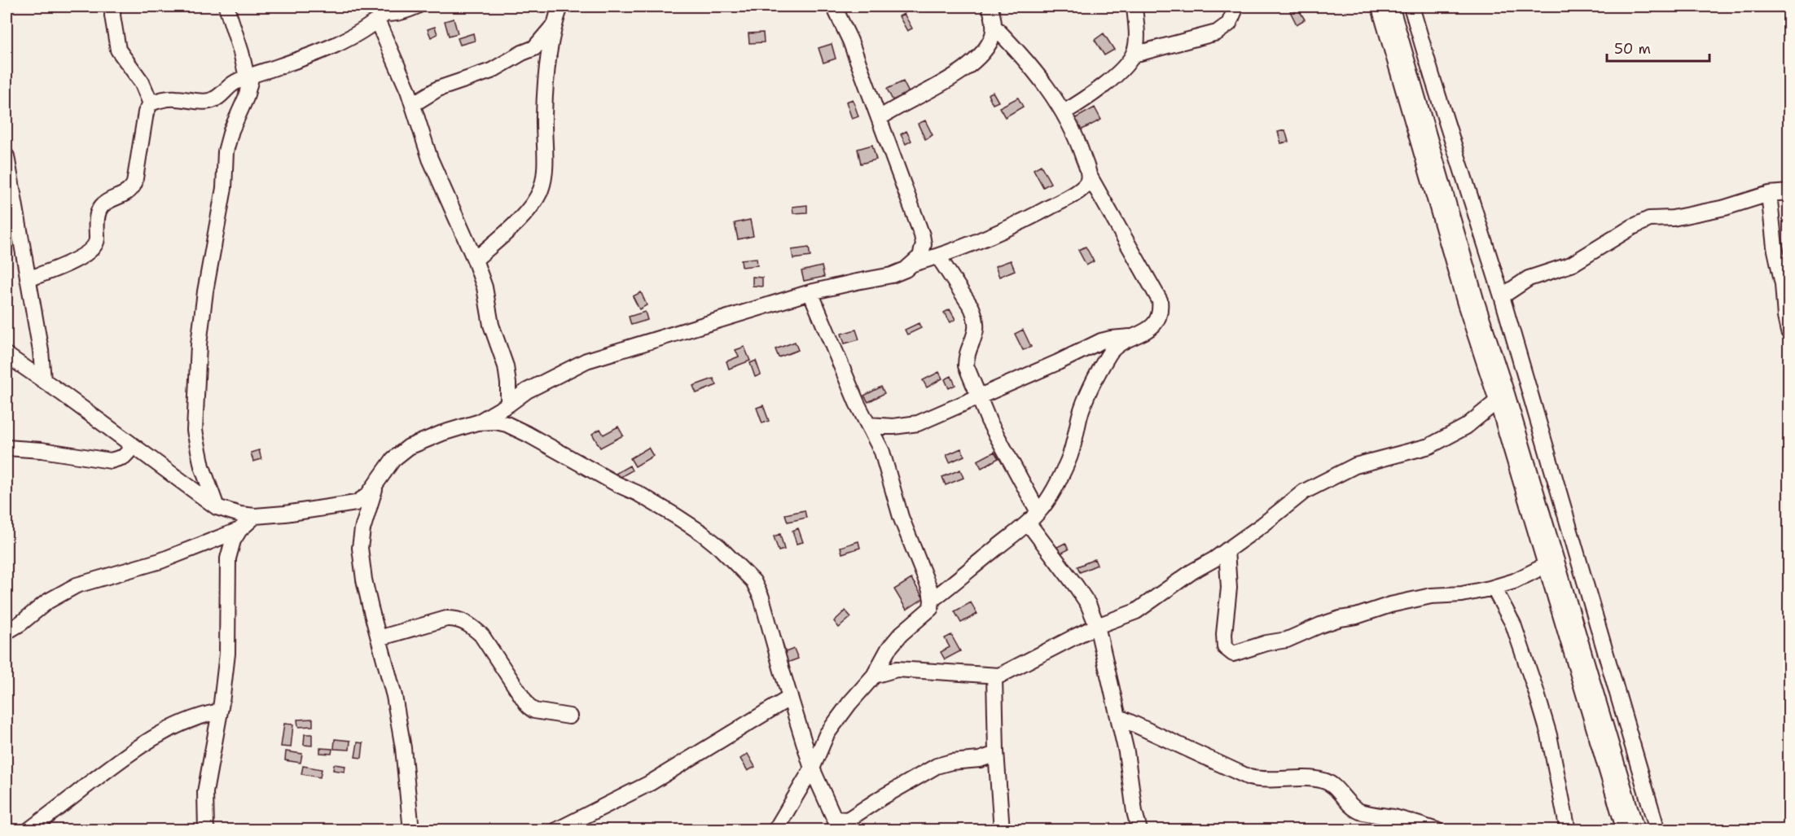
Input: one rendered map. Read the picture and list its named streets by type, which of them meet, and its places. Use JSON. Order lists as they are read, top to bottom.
{
  "scale_bar": "50 m"
}
